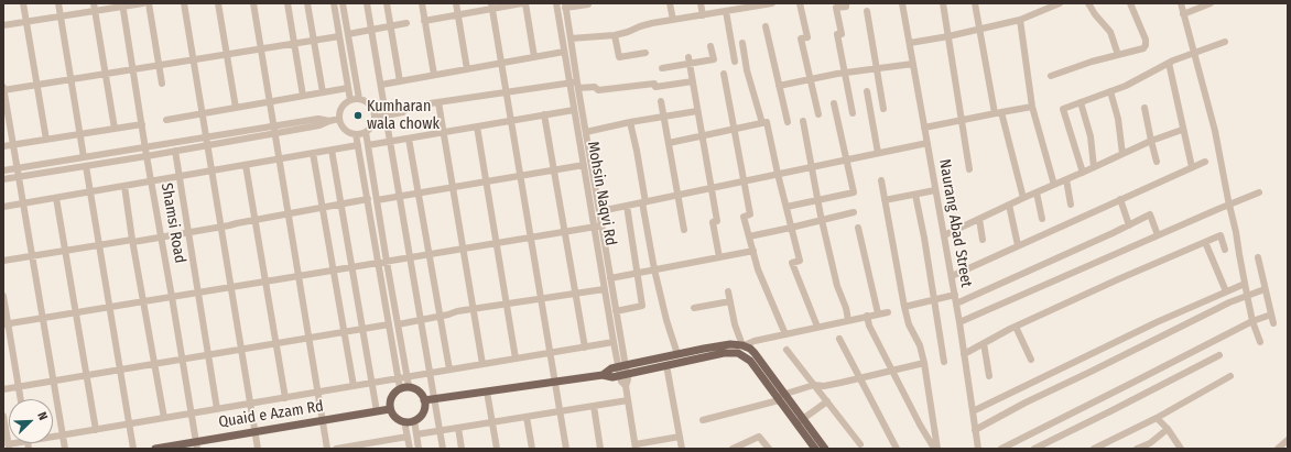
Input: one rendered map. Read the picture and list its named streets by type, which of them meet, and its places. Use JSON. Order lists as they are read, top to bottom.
{
  "streets": {
    "main road": ["Quaid e Azam Rd"],
    "street": ["Mohsin Naqvi Rd", "Shamsi Road", "Naurang Abad Street"]
  },
  "crossings": [
    ["Shamsi Road", "Quaid e Azam Rd"]
  ],
  "places": ["Kumharan wala chowk"],
  "north": "top right"
}
